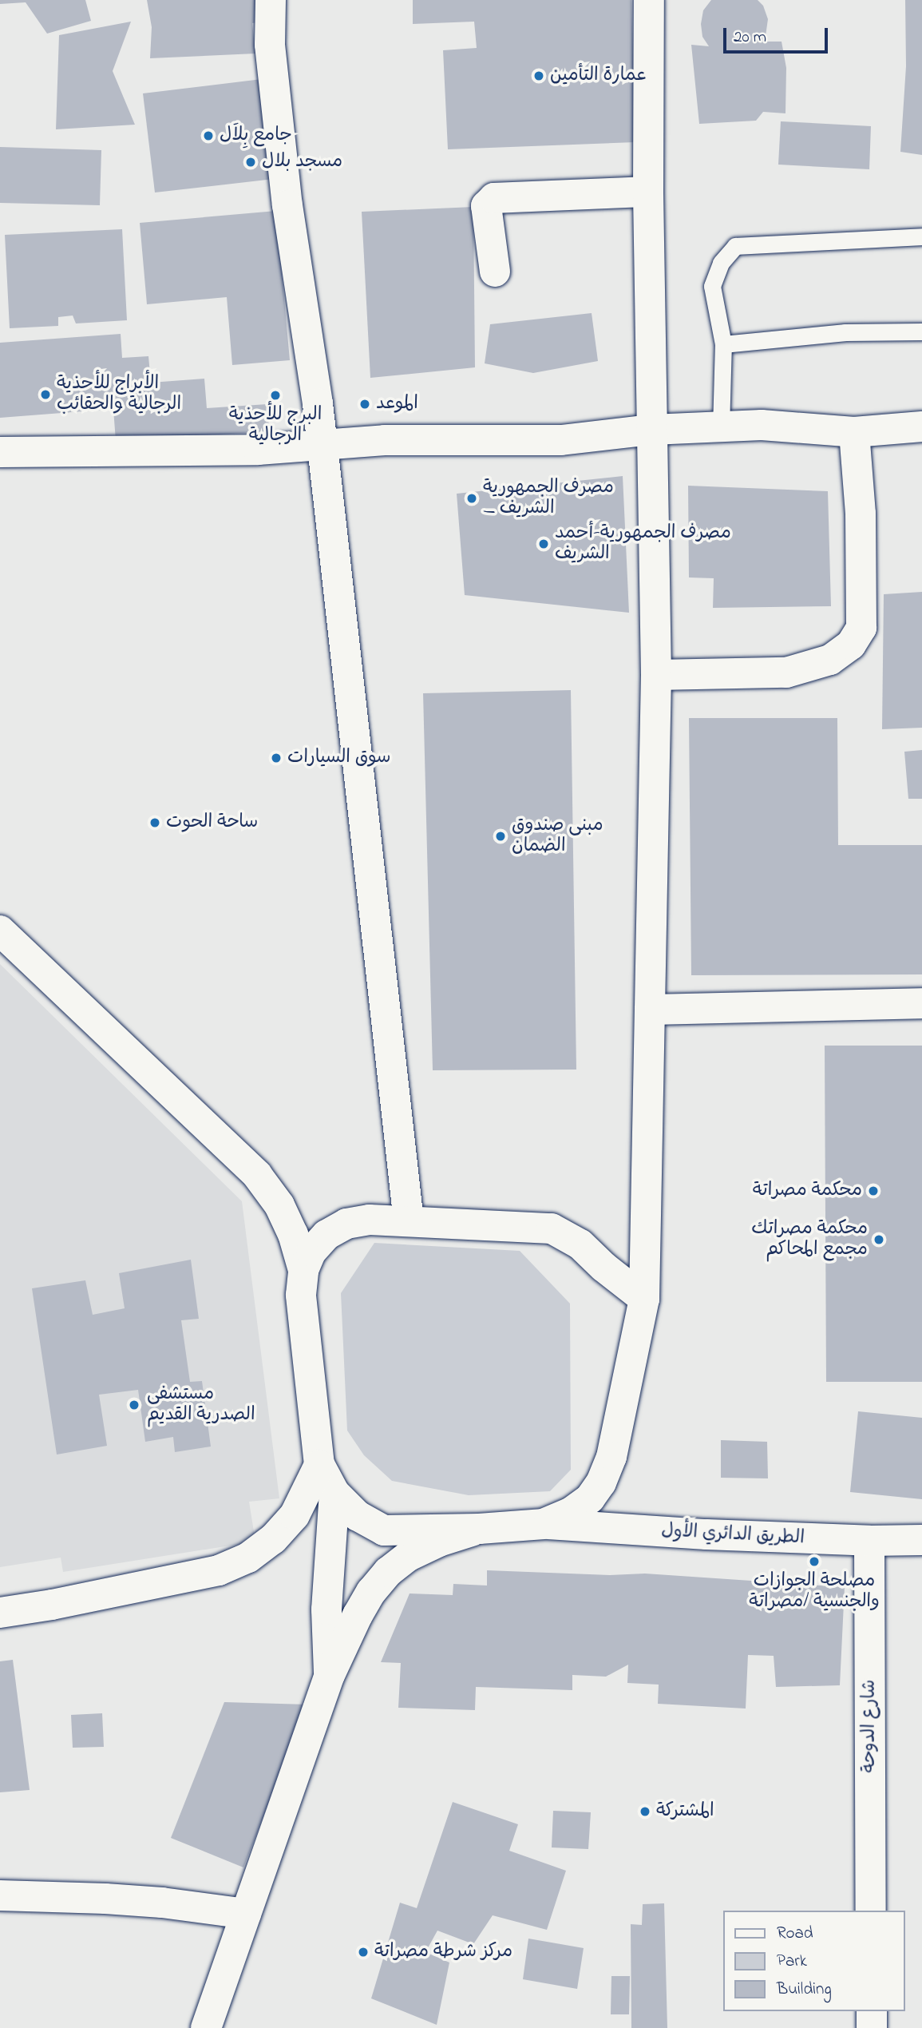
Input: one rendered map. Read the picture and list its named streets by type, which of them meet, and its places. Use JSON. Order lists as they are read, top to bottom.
{
  "streets": {
    "main road": ["الطريق الدائري الأول", "شارع الدوحة"]
  },
  "crossings": [
    ["الطريق الدائري الأول", "شارع الدوحة"]
  ],
  "places": [
    "عمارة التأمين",
    "جامع بِلاَل",
    "مسجد بلال",
    "الأبراج للأحذية الرجالية والحقائب",
    "البرج للأحذية الرجالية",
    "الموعد",
    "مصرف الجمهورية _ الشريف",
    "مصرف الجمهورية-أحمد الشريف",
    "سوق السيارات",
    "ساحة الحوت",
    "مبنى صندوق الضمان",
    "محكمة مصراتة",
    "محكمة مصراتك مجمع المحاكم",
    "مستشفى الصدرية القديم",
    "مصلحة الجوازات والجنسية /مصراتة",
    "المشتركة",
    "مركز شرطة مصراتة"
  ],
  "legend": ["Road", "Park", "Building"],
  "scale_bar": "20 m"
}
